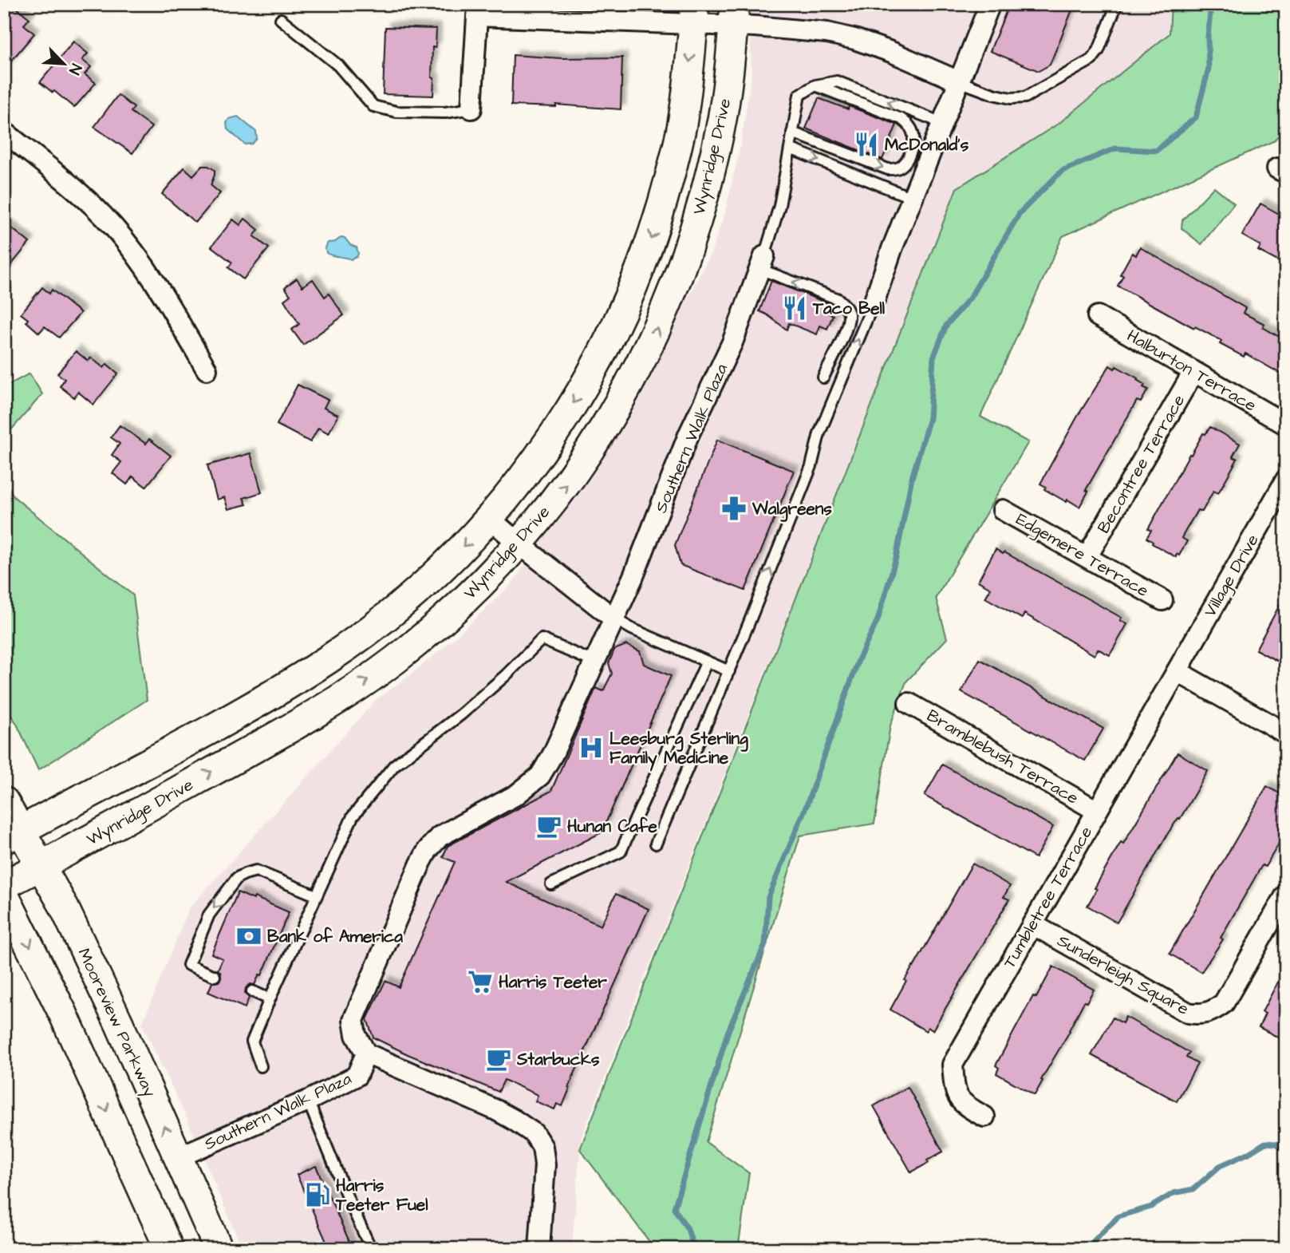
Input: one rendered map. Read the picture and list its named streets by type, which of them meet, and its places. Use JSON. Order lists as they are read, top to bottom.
{
  "streets": {
    "street": [
      "Wynridge Drive",
      "Halburton Terrace",
      "Southern Walk Plaza",
      "Becontree Terrace",
      "Edgemere Terrace",
      "Village Drive",
      "Bramblebush Terrace",
      "Tumbletree Terrace",
      "Sunderleigh Square",
      "Mooreview Parkway"
    ]
  },
  "crossings": [
    ["Wynridge Drive", "Mooreview Parkway"],
    ["Halburton Terrace", "Becontree Terrace"],
    ["Southern Walk Plaza", "Mooreview Parkway"],
    ["Becontree Terrace", "Edgemere Terrace"],
    ["Village Drive", "Tumbletree Terrace"],
    ["Bramblebush Terrace", "Tumbletree Terrace"],
    ["Tumbletree Terrace", "Sunderleigh Square"]
  ],
  "places": {
    "restaurant": ["McDonald's", "Taco Bell"],
    "pharmacy": ["Walgreens"],
    "hospital": ["Leesburg Sterling Family Medicine"],
    "cafe": ["Hunan Cafe", "Starbucks"],
    "bank": ["Bank of America"],
    "supermarket": ["Harris Teeter"],
    "fuel station": ["Harris Teeter Fuel"]
  },
  "north": "bottom right"
}
